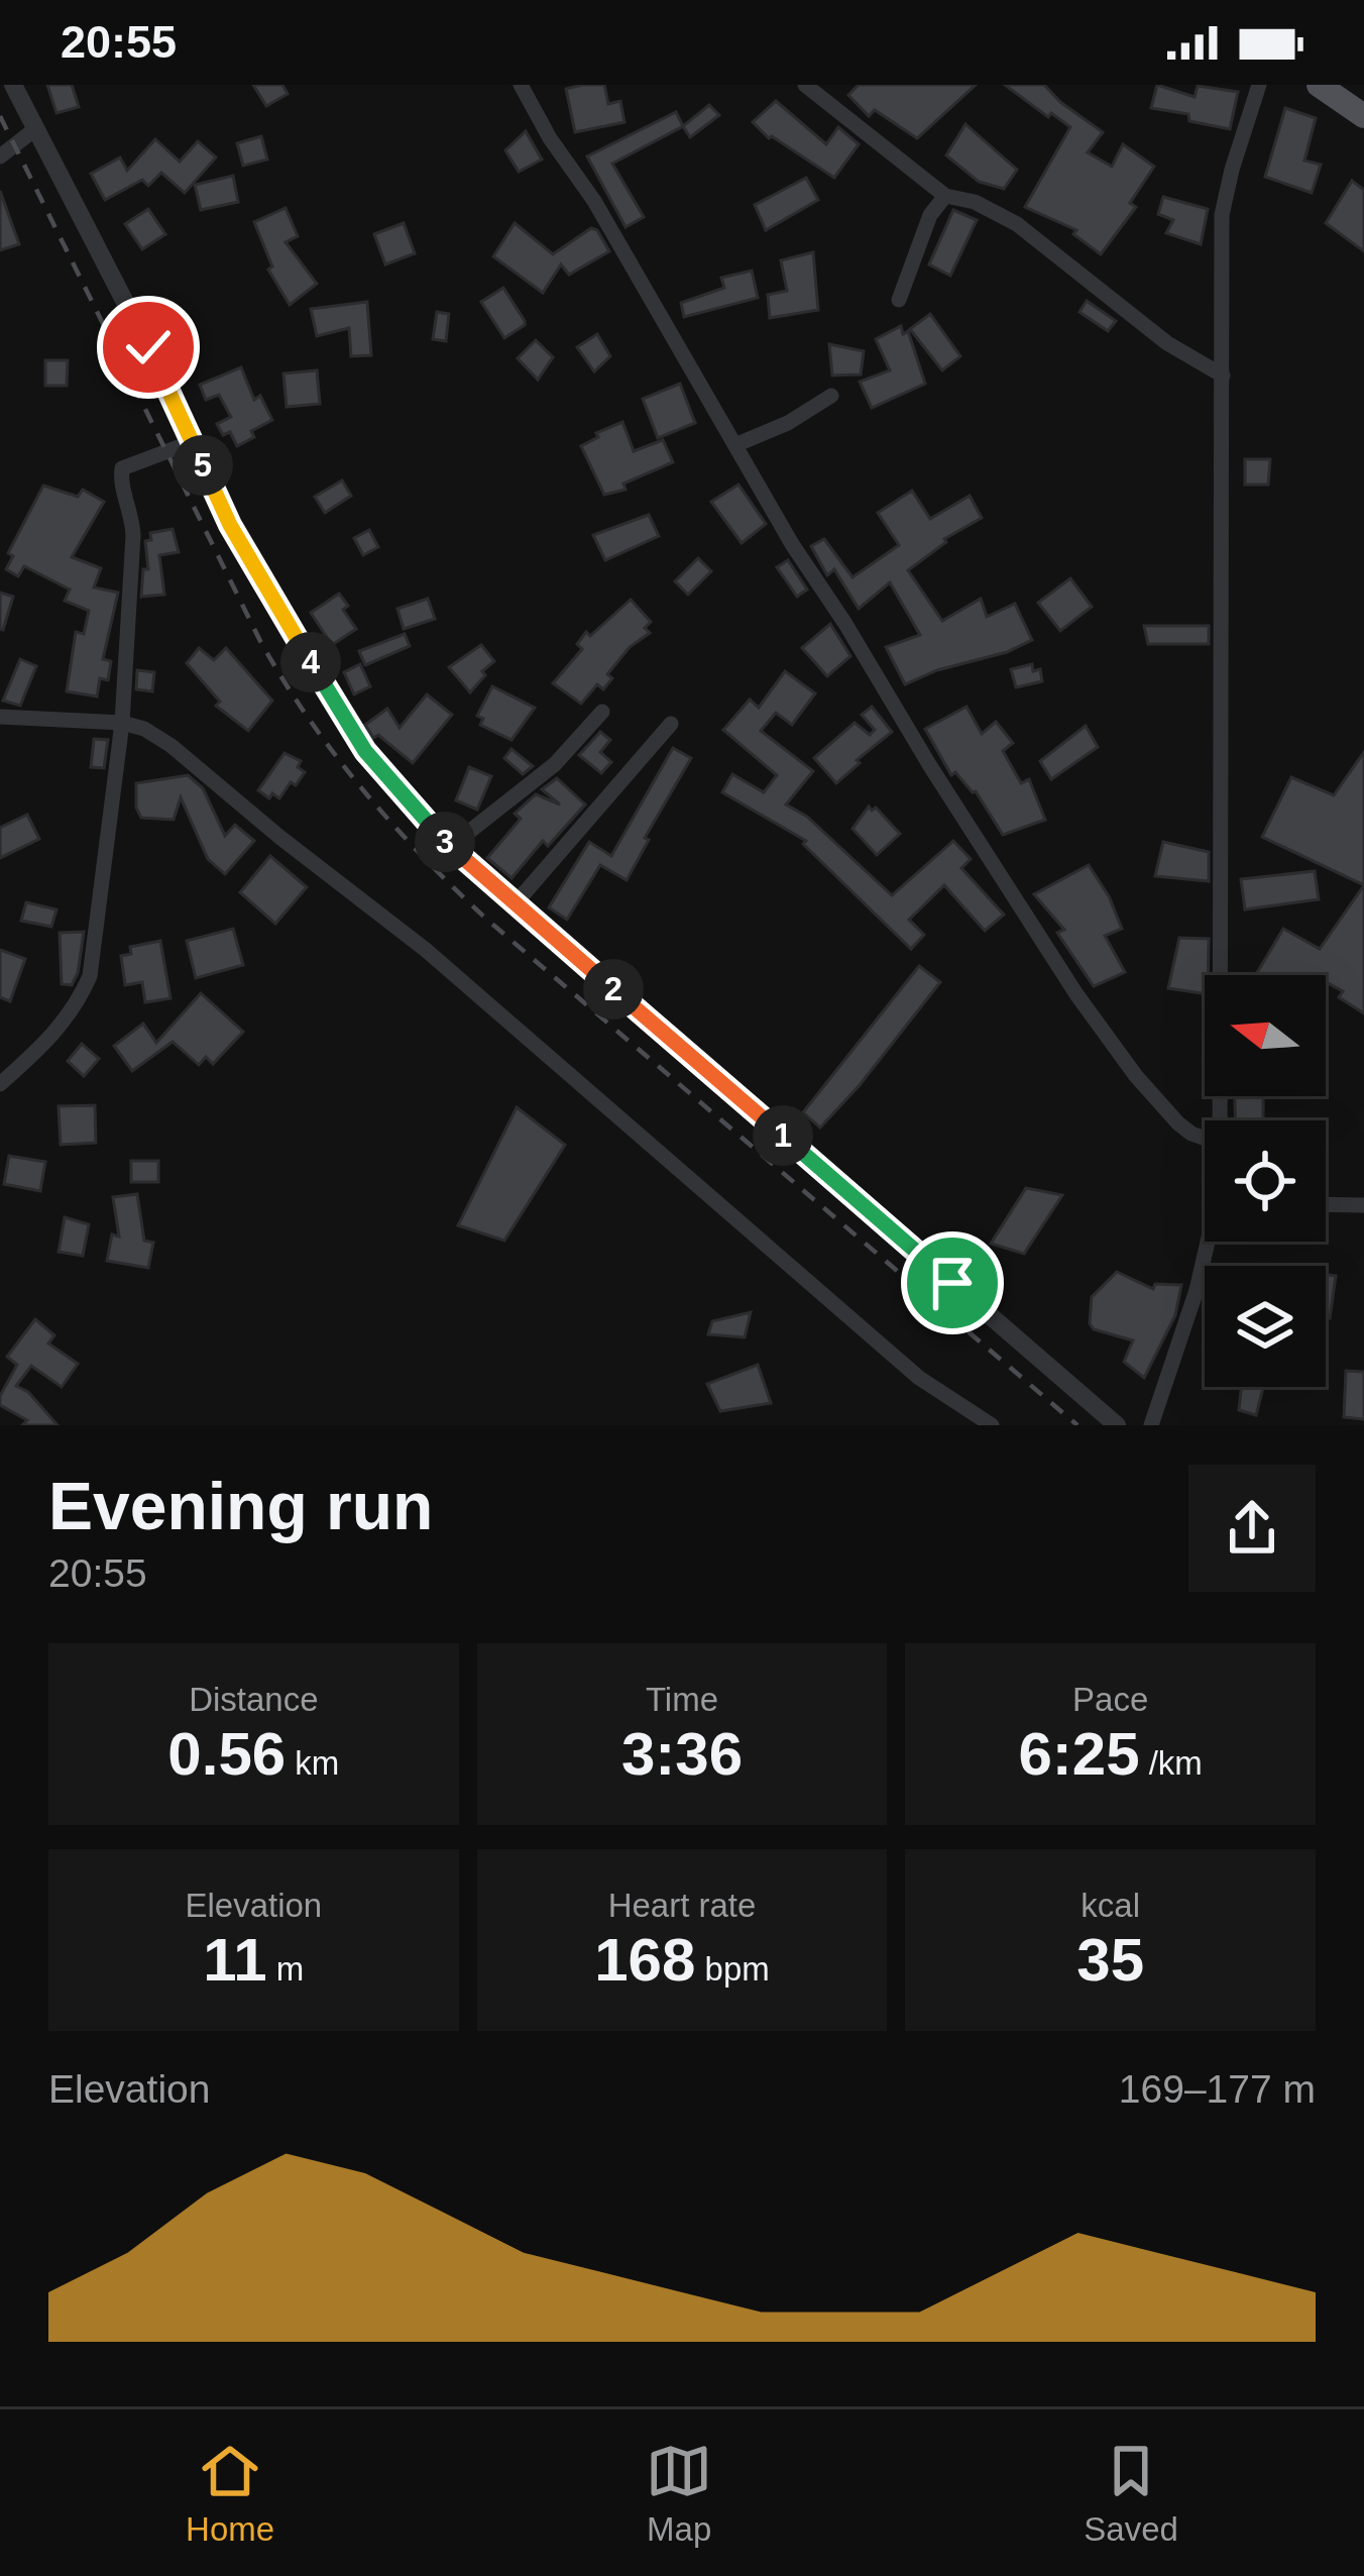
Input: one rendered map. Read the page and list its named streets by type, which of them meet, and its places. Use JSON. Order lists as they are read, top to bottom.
{
  "north": "left",
  "page": {
    "status": "20:55",
    "pins": [
      "5",
      "4",
      "3",
      "2",
      "1"
    ],
    "heading": ["Evening run", "20:55"],
    "stats": [
      ["Distance", "0.56 km"],
      ["Time", "3:36"],
      ["Pace", "6:25 /km"],
      ["Elevation", "11 m"],
      ["Heart rate", "168 bpm"],
      ["kcal", "35"]
    ],
    "chart": ["Elevation", "169–177 m"],
    "tabs": ["Home", "Map", "Saved"]
  }
}
